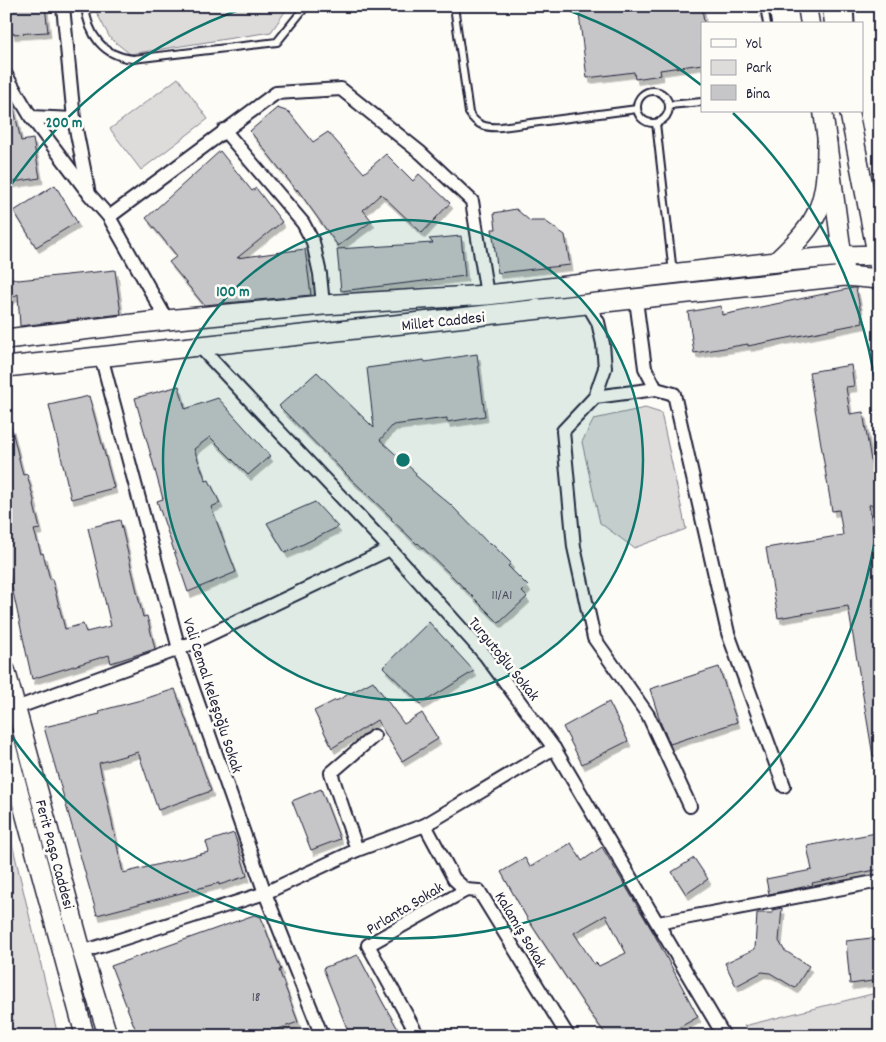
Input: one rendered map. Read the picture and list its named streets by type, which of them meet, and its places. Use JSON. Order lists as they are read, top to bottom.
{
  "streets": {
    "main road": ["Millet Caddesi", "Ferit Paşa Caddesi"],
    "street": [
      "Turgutoğlu Sokak",
      "Vali Cemal Keleşoğlu Sokak",
      "Pırlanta Sokak",
      "Kalamış Sokak"
    ]
  },
  "crossings": [
    ["Millet Caddesi", "Turgutoğlu Sokak"],
    ["Millet Caddesi", "Vali Cemal Keleşoğlu Sokak"],
    ["Pırlanta Sokak", "Kalamış Sokak"]
  ],
  "house_numbers": ["11/A1", "18"],
  "legend": ["Yol", "Park", "Bina"],
  "rings": ["200 m", "100 m"]
}
